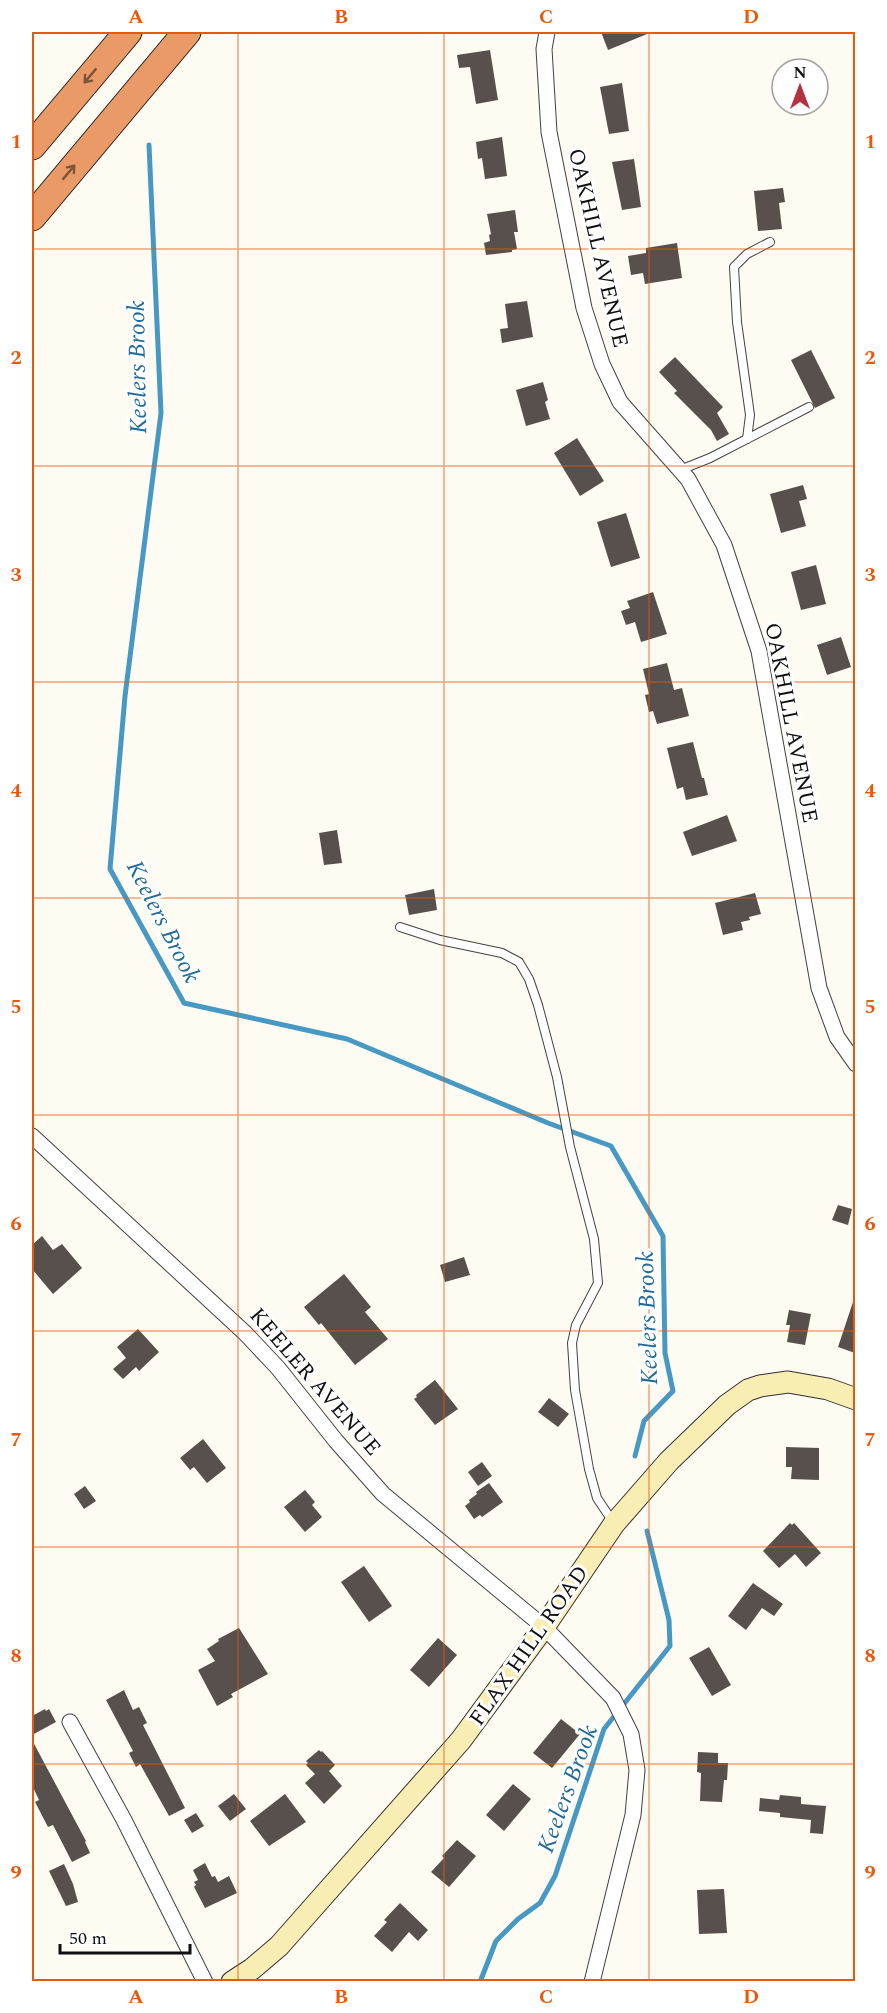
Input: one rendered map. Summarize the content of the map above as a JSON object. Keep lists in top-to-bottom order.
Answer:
{
  "streets": {
    "main road": ["FLAX HILL ROAD"],
    "street": ["OAKHILL AVENUE", "KEELER AVENUE"]
  },
  "crossings": [
    ["KEELER AVENUE", "FLAX HILL ROAD"]
  ],
  "water": ["Keelers Brook"],
  "scale_bar": "50 m",
  "north": "top",
  "grid": {
    "columns": [
      "A",
      "B",
      "C",
      "D"
    ],
    "rows": [
      "1",
      "2",
      "3",
      "4",
      "5",
      "6",
      "7",
      "8",
      "9"
    ]
  }
}
